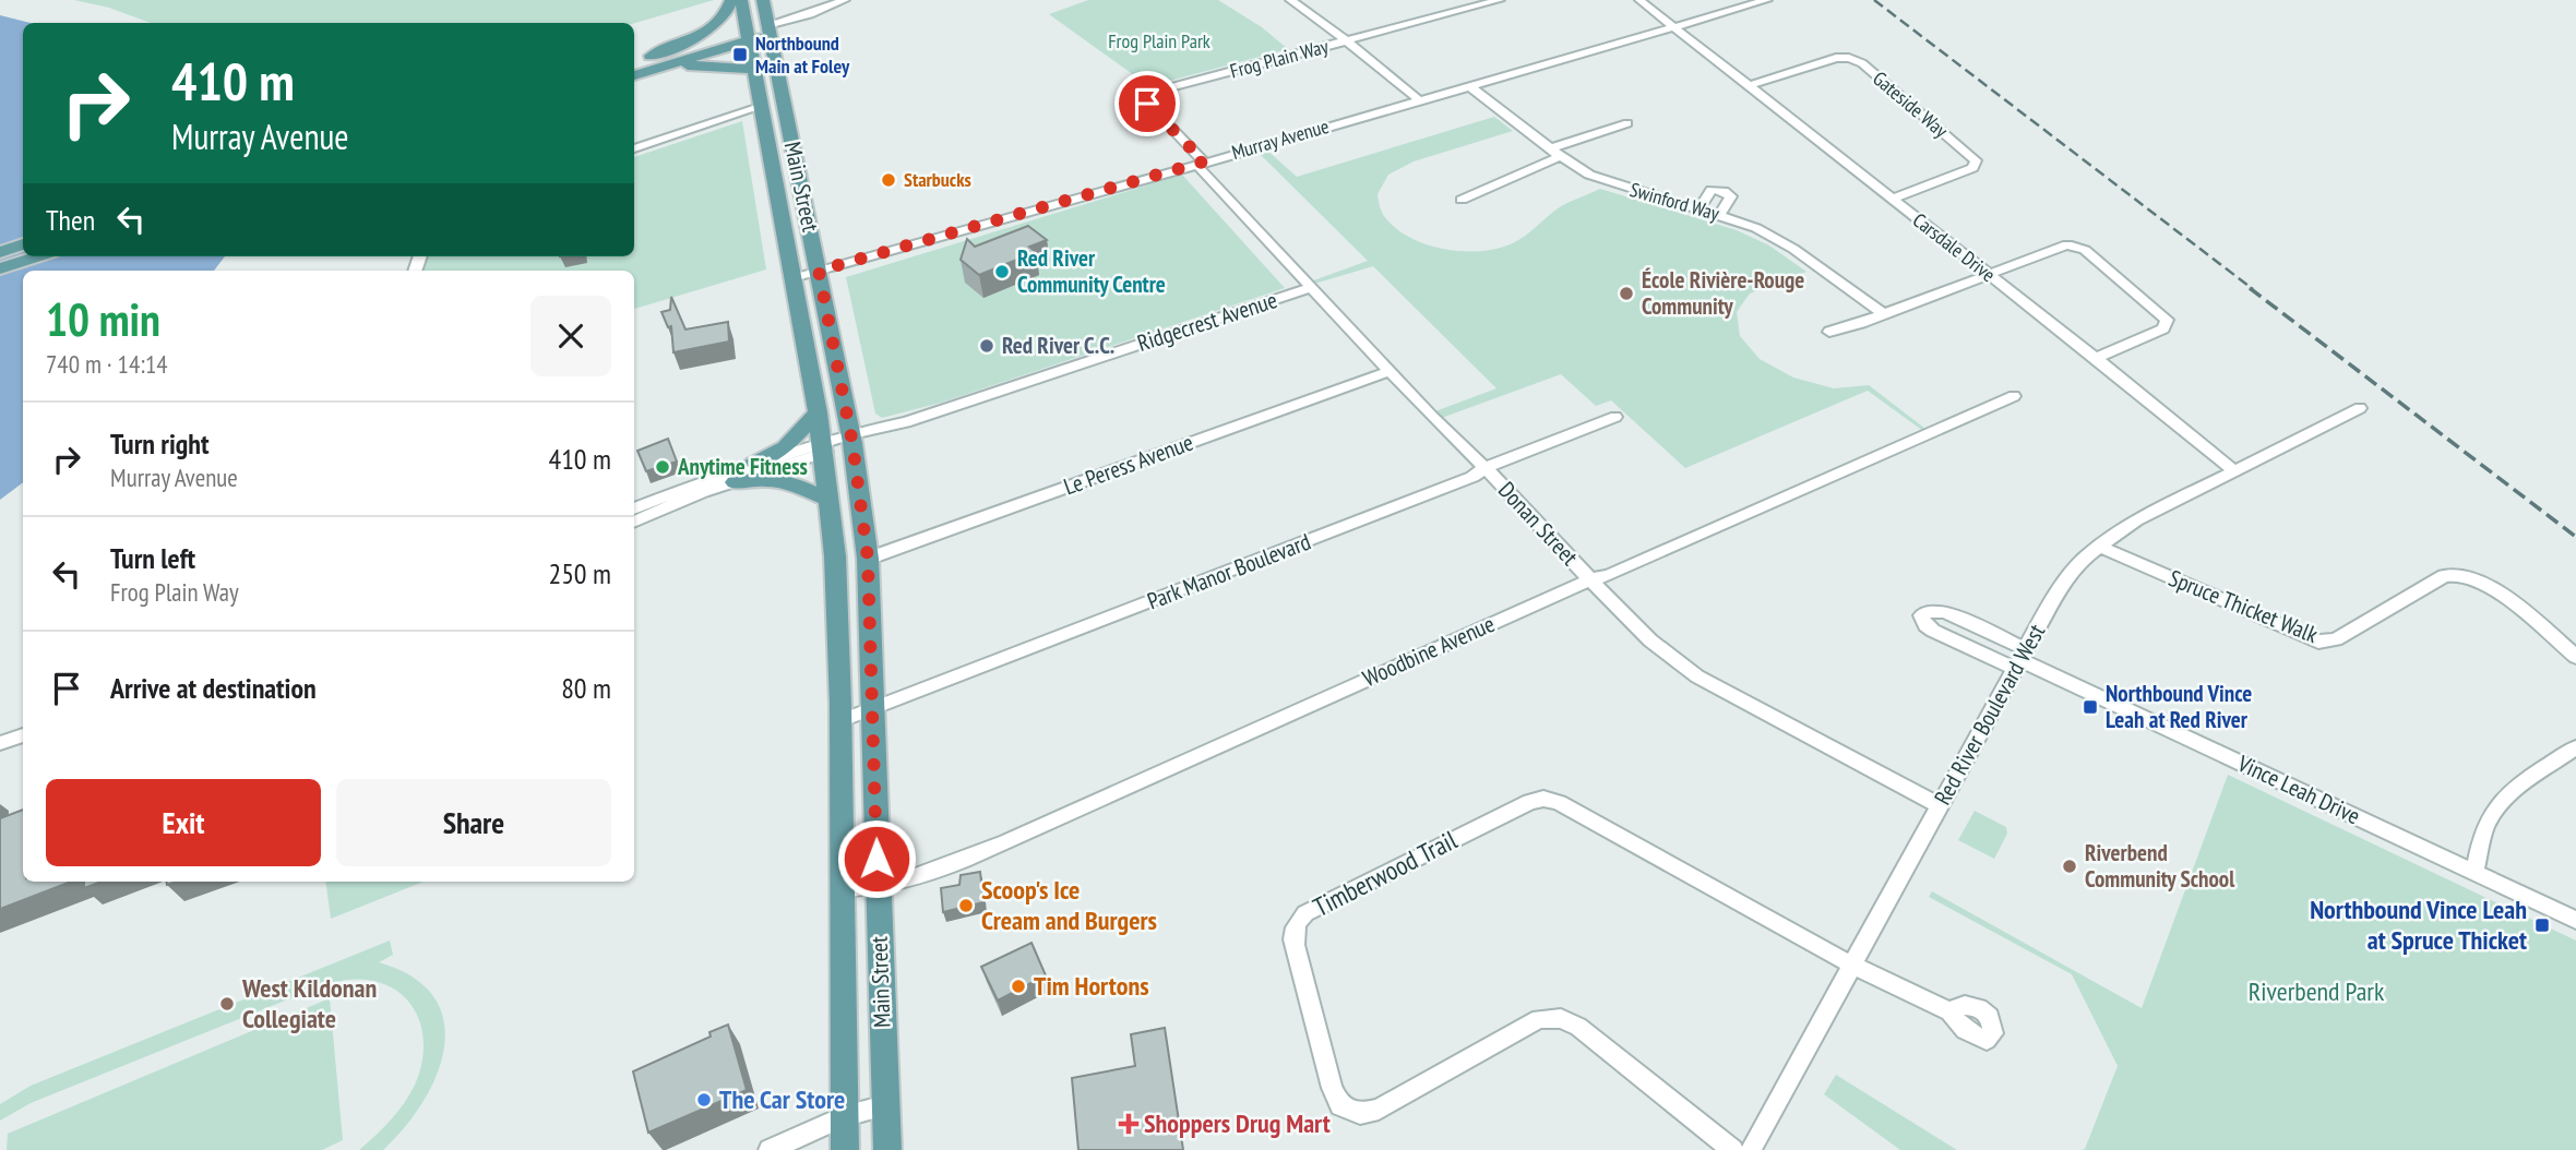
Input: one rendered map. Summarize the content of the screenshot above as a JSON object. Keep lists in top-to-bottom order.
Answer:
{
  "streets": {
    "main road": ["Main Street"],
    "street": [
      "Frog Plain Way",
      "Gateside Way",
      "Murray Avenue",
      "Swinford Way",
      "Carsdale Drive",
      "Ridgecrest Avenue",
      "Le Peress Avenue",
      "Donan Street",
      "Park Manor Boulevard",
      "Spruce Thicket Walk",
      "Woodbine Avenue",
      "Red River Boulevard West",
      "Vince Leah Drive",
      "Timberwood Trail"
    ]
  },
  "crossings": [
    ["Frog Plain Way", "Murray Avenue"],
    ["Frog Plain Way", "Donan Street"],
    ["Gateside Way", "Carsdale Drive"],
    ["Murray Avenue", "Main Street"],
    ["Murray Avenue", "Swinford Way"],
    ["Murray Avenue", "Carsdale Drive"],
    ["Murray Avenue", "Donan Street"],
    ["Main Street", "Ridgecrest Avenue"],
    ["Main Street", "Le Peress Avenue"],
    ["Main Street", "Park Manor Boulevard"],
    ["Main Street", "Woodbine Avenue"],
    ["Carsdale Drive", "Red River Boulevard West"],
    ["Ridgecrest Avenue", "Donan Street"],
    ["Le Peress Avenue", "Donan Street"],
    ["Donan Street", "Park Manor Boulevard"],
    ["Donan Street", "Woodbine Avenue"],
    ["Donan Street", "Red River Boulevard West"],
    ["Spruce Thicket Walk", "Red River Boulevard West"],
    ["Red River Boulevard West", "Vince Leah Drive"],
    ["Red River Boulevard West", "Timberwood Trail"]
  ],
  "parks": ["Frog Plain Park", "Riverbend Park"],
  "places": {
    "transit": ["Northbound Main at Foley", "Northbound Vince Leah at Red River", "Northbound Vince Leah at Spruce Thicket"],
    "other": [
      "Starbucks",
      "Red River Community Centre",
      "École Rivière-Rouge Community",
      "Red River C.C.",
      "Anytime Fitness",
      "Riverbend Community School",
      "Scoop's Ice Cream and Burgers",
      "Tim Hortons",
      "West Kildonan Collegiate",
      "The Car Store"
    ],
    "health": ["Shoppers Drug Mart"]
  },
  "page": {
    "turn": ["410 m", "Murray Avenue"],
    "then": "Then",
    "heading": ["10 min", "740 m · 14:14"],
    "list": [
      {
        "name": "Turn right",
        "note": "Murray Avenue",
        "value": "410 m"
      },
      {
        "name": "Turn left",
        "note": "Frog Plain Way",
        "value": "250 m"
      },
      {
        "name": "Arrive at destination",
        "value": "80 m"
      }
    ],
    "buttons": ["Exit", "Share"]
  }
}
